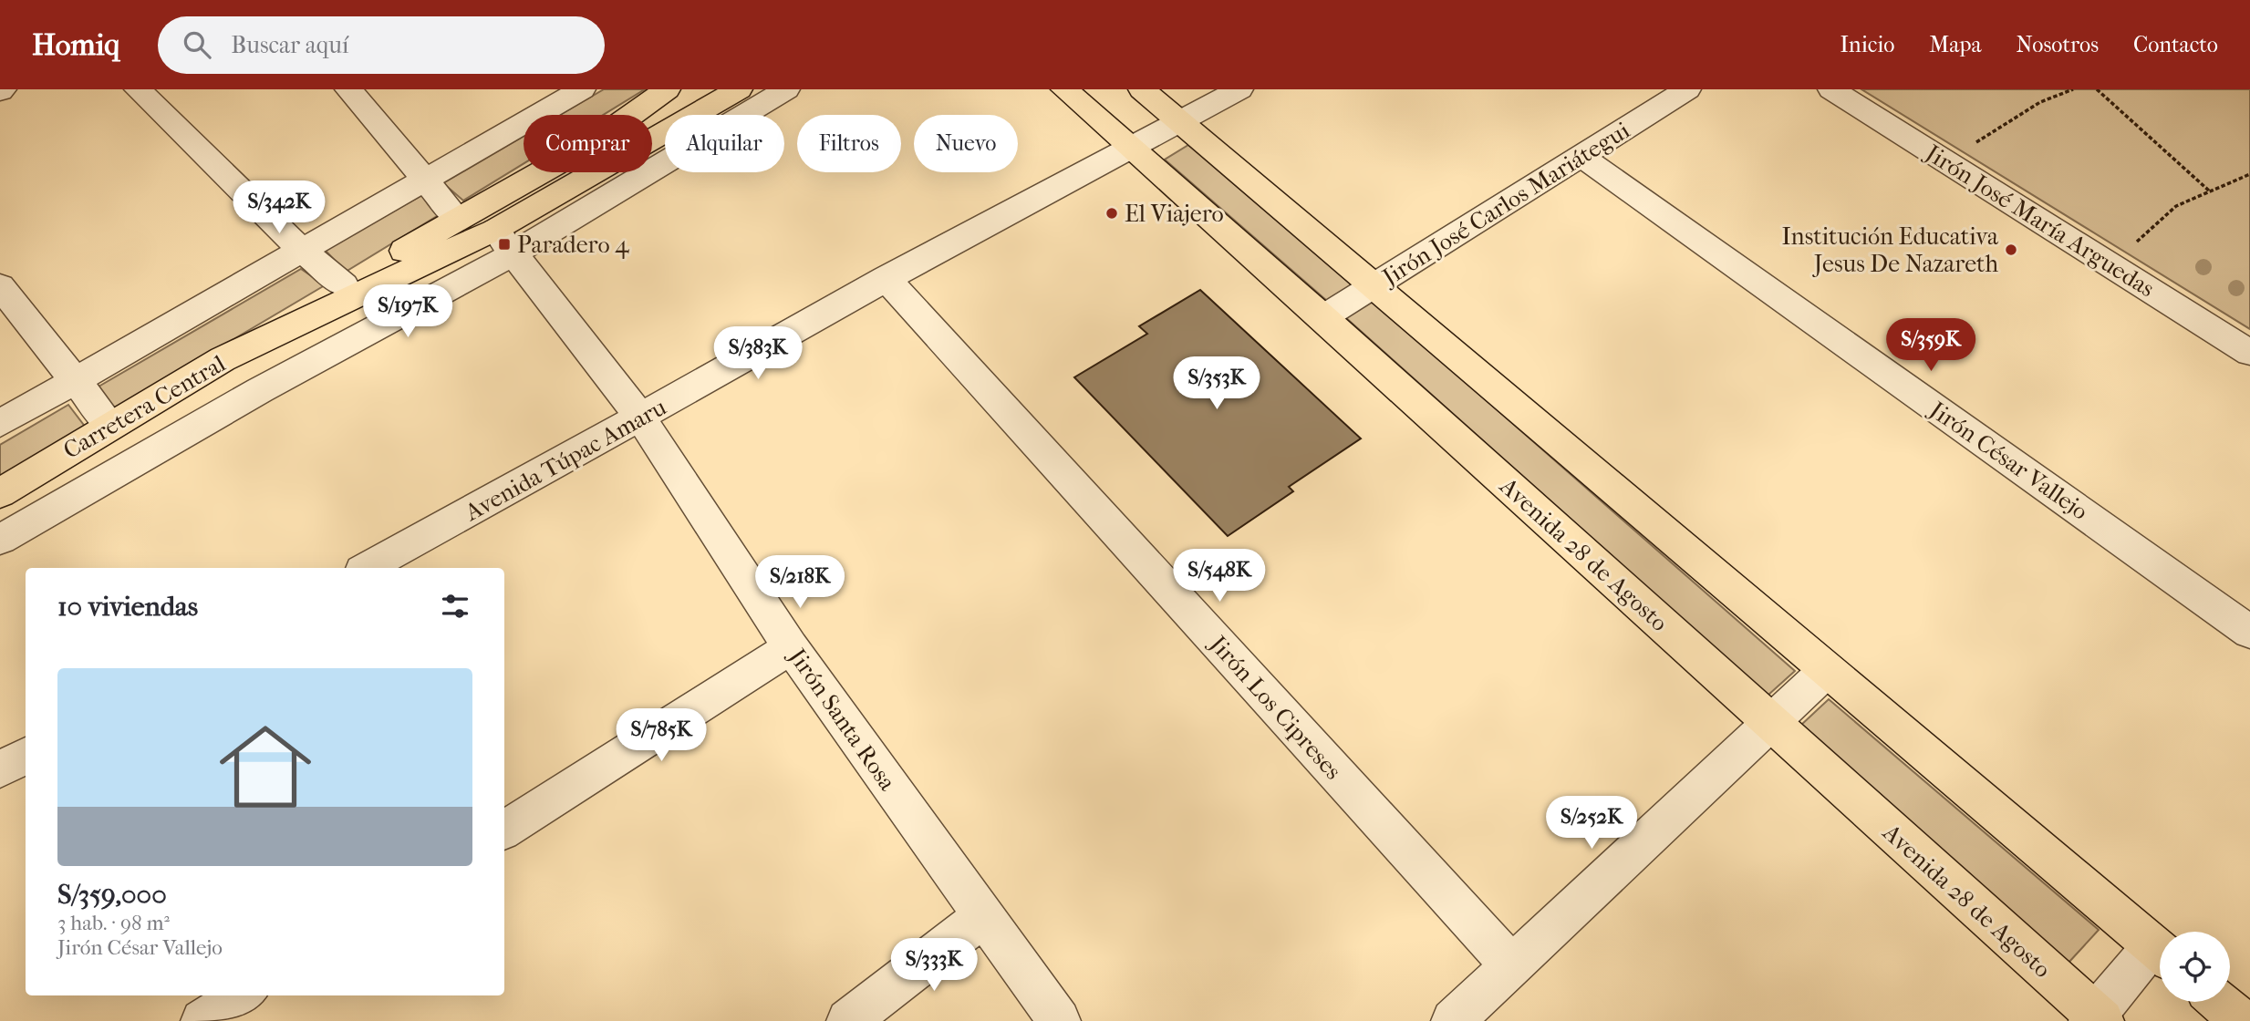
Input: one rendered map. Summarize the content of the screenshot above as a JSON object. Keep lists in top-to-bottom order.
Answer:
{
  "streets": {
    "main road": ["Carretera Central", "Avenida 28 de Agosto"],
    "street": [
      "Jirón José Carlos Mariátegui",
      "Jirón José María Arguedas",
      "Avenida Túpac Amaru",
      "Jirón César Vallejo",
      "Jirón Los Cipreses",
      "Jirón Santa Rosa"
    ]
  },
  "crossings": [
    ["Jirón José Carlos Mariátegui", "Jirón César Vallejo"],
    ["Jirón José Carlos Mariátegui", "Avenida 28 de Agosto"],
    ["Carretera Central", "Jirón Santa Rosa"],
    ["Avenida Túpac Amaru", "Avenida 28 de Agosto"],
    ["Avenida Túpac Amaru", "Jirón Los Cipreses"],
    ["Avenida Túpac Amaru", "Jirón Santa Rosa"]
  ],
  "places": {
    "other": ["El Viajero", "Institución Educativa Jesus De Nazareth"],
    "transit": ["Paradero 4"]
  },
  "page": {
    "header": "Homiq",
    "search": "Buscar aquí",
    "nav": [
      "Inicio",
      "Mapa",
      "Nosotros",
      "Contacto"
    ],
    "chip": [
      "Comprar",
      "Alquilar",
      "Filtros",
      "Nuevo"
    ],
    "price": [
      "S/342K",
      "S/197K",
      "S/359K",
      "S/383K",
      "S/353K",
      "S/548K",
      "S/218K",
      "S/785K",
      "S/252K",
      "S/333K"
    ],
    "heading": "10 viviendas",
    "list": [
      {
        "name": "S/359,000",
        "note": "3 hab. · 98 m² · Jirón César Vallejo"
      }
    ]
  }
}
